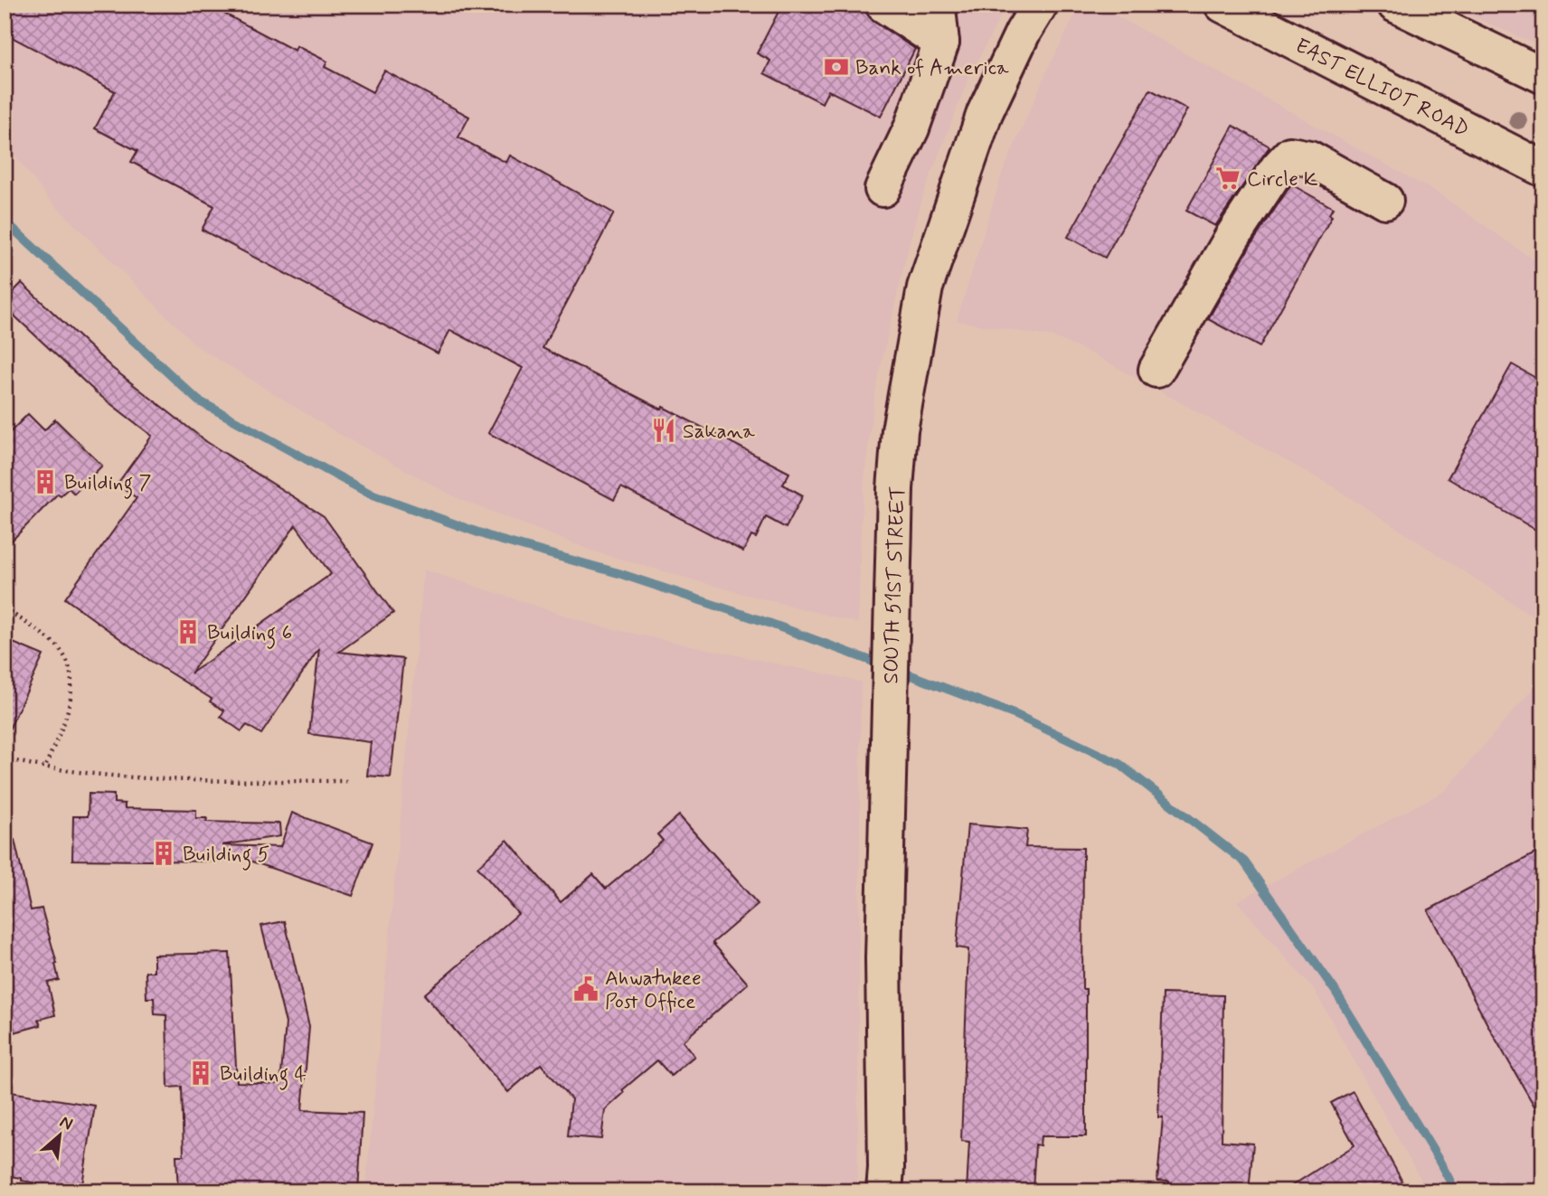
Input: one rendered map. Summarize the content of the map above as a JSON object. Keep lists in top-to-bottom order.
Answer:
{
  "streets": {
    "street": ["EAST ELLIOT ROAD", "SOUTH 51ST STREET"]
  },
  "places": {
    "bank": ["Bank of America"],
    "supermarket": ["Circle K"],
    "restaurant": ["Sakana"],
    "building": [
      "Building 7",
      "Building 6",
      "Building 5",
      "Building 4"
    ],
    "public building": ["Ahwatukee Post Office"]
  },
  "north": "top right"
}
